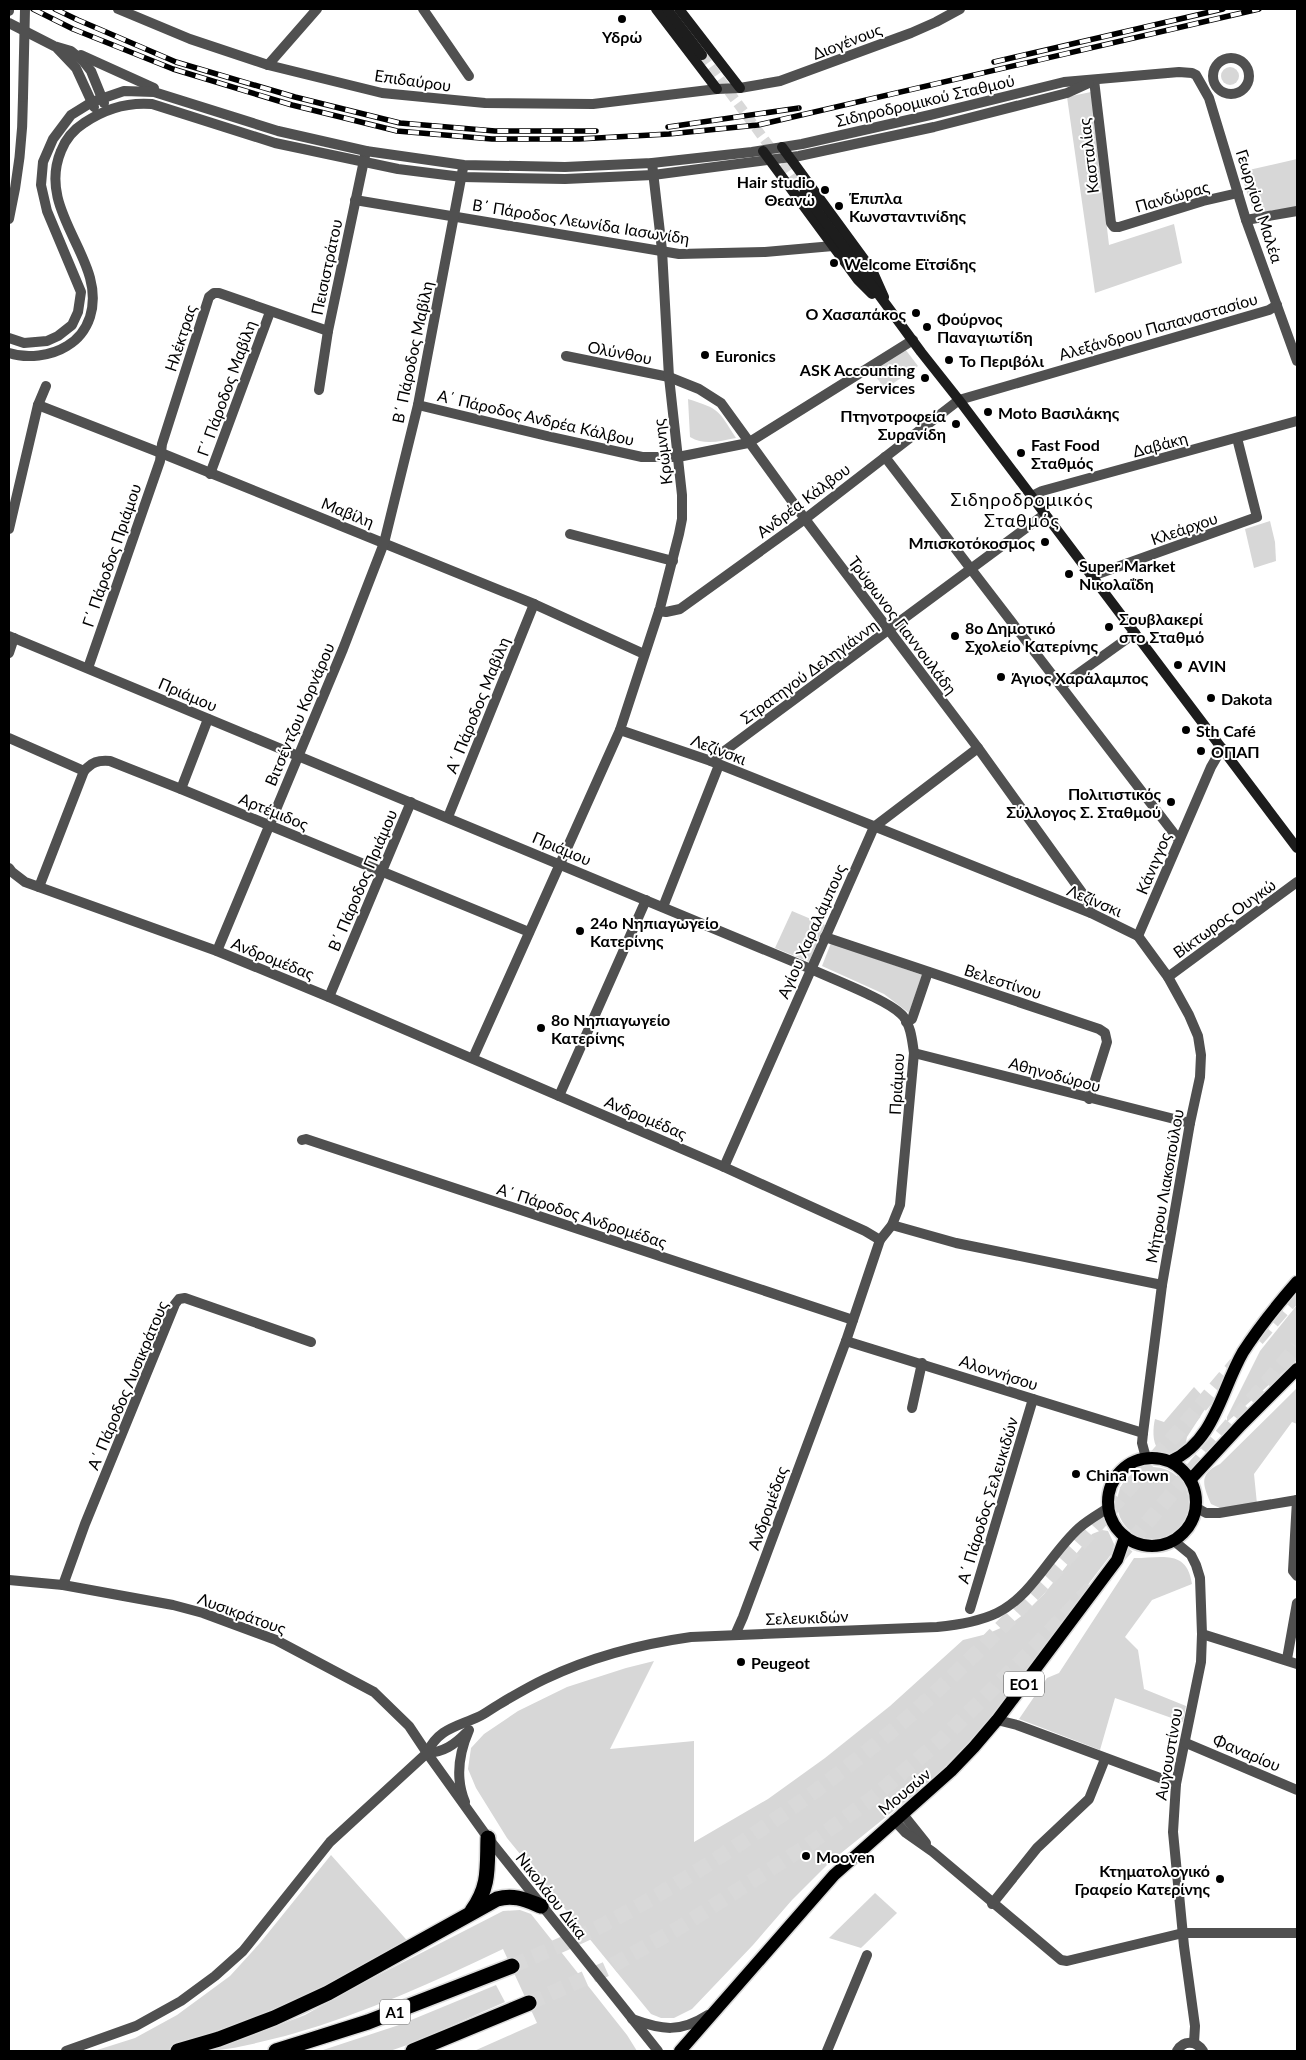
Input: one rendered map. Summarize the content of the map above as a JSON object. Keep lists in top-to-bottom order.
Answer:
{
  "streets": {
    "highway": ["Α1"],
    "main road": ["ΕΟ1", "Μουσών"],
    "street": [
      "Διογένους",
      "Επιδαύρου",
      "Σιδηροδρομικού Σταθμού",
      "Κασταλίας",
      "Πανδώρας",
      "Γεωργίου Μαλέα",
      "Β΄ Πάροδος Λεωνίδα Ιασωνίδη",
      "Πεισιστράτου",
      "Αλεξάνδρου Παπαναστασίου",
      "Ηλέκτρας",
      "Β΄ Πάροδος Μαβίλη",
      "Ολύνθου",
      "Γ΄ Πάροδος Μαβίλη",
      "Α΄ Πάροδος Ανδρέα Κάλβου",
      "Δαβάκη",
      "Κρώμνης",
      "Ανδρέα Κάλβου",
      "Μαβίλη",
      "Κλεάρχου",
      "Γ΄ Πάροδος Πριάμου",
      "Τρύφωνος Γιαννουλάδη",
      "Στρατηγού Δεληγιάννη",
      "Πριάμου",
      "Α΄ Πάροδος Μαβίλη",
      "Βιτσέντζου Κορνάρου",
      "Λεζίνσκι",
      "Αρτέμιδος",
      "Κάνιγγος",
      "Β΄ Πάροδος Πριάμου",
      "Βίκτωρος Ουγκώ",
      "Αγίου Χαραλάμπους",
      "Ανδρομέδας",
      "Βελεστίνου",
      "Αθηνοδώρου",
      "Μήτρου Λιακοπούλου",
      "Α΄ Πάροδος Ανδρομέδας",
      "Αλοννήσου",
      "Α΄ Πάροδος Λυσικράτους",
      "Α΄ Πάροδος Σελευκιδών",
      "Λυσικράτους",
      "Σελευκιδών",
      "Φαναρίου",
      "Αυγουστίνου",
      "Νικολάου Δίκα"
    ]
  },
  "crossings": [
    ["Διογένους", "Επιδαύρου"],
    ["Σιδηροδρομικού Σταθμού", "Κασταλίας"],
    ["Σιδηροδρομικού Σταθμού", "Γεωργίου Μαλέα"],
    ["Σιδηροδρομικού Σταθμού", "Πεισιστράτου"],
    ["Σιδηροδρομικού Σταθμού", "Β΄ Πάροδος Μαβίλη"],
    ["Σιδηροδρομικού Σταθμού", "Κρώμνης"],
    ["Κασταλίας", "Πανδώρας"],
    ["Πανδώρας", "Γεωργίου Μαλέα"],
    ["Γεωργίου Μαλέα", "Αλεξάνδρου Παπαναστασίου"],
    ["Β΄ Πάροδος Λεωνίδα Ιασωνίδη", "Πεισιστράτου"],
    ["Β΄ Πάροδος Λεωνίδα Ιασωνίδη", "Β΄ Πάροδος Μαβίλη"],
    ["Β΄ Πάροδος Λεωνίδα Ιασωνίδη", "Κρώμνης"],
    ["Πεισιστράτου", "Ηλέκτρας"],
    ["Αλεξάνδρου Παπαναστασίου", "Ανδρέα Κάλβου"],
    ["Ηλέκτρας", "Γ΄ Πάροδος Μαβίλη"],
    ["Ηλέκτρας", "Μαβίλη"],
    ["Ηλέκτρας", "Γ΄ Πάροδος Πριάμου"],
    ["Β΄ Πάροδος Μαβίλη", "Α΄ Πάροδος Ανδρέα Κάλβου"],
    ["Β΄ Πάροδος Μαβίλη", "Μαβίλη"],
    ["Β΄ Πάροδος Μαβίλη", "Βιτσέντζου Κορνάρου"],
    ["Ολύνθου", "Κρώμνης"],
    ["Ολύνθου", "Τρύφωνος Γιαννουλάδη"],
    ["Γ΄ Πάροδος Μαβίλη", "Μαβίλη"],
    ["Α΄ Πάροδος Ανδρέα Κάλβου", "Κρώμνης"],
    ["Α΄ Πάροδος Ανδρέα Κάλβου", "Τρύφωνος Γιαννουλάδη"],
    ["Δαβάκη", "Κλεάρχου"],
    ["Κρώμνης", "Ανδρέα Κάλβου"],
    ["Κρώμνης", "Μαβίλη"],
    ["Κρώμνης", "Τρύφωνος Γιαννουλάδη"],
    ["Κρώμνης", "Λεζίνσκι"],
    ["Ανδρέα Κάλβου", "Τρύφωνος Γιαννουλάδη"],
    ["Μαβίλη", "Γ΄ Πάροδος Πριάμου"],
    ["Μαβίλη", "Α΄ Πάροδος Μαβίλη"],
    ["Μαβίλη", "Βιτσέντζου Κορνάρου"],
    ["Γ΄ Πάροδος Πριάμου", "Πριάμου"],
    ["Τρύφωνος Γιαννουλάδη", "Στρατηγού Δεληγιάννη"],
    ["Τρύφωνος Γιαννουλάδη", "Λεζίνσκι"],
    ["Τρύφωνος Γιαννουλάδη", "Αγίου Χαραλάμπους"],
    ["Στρατηγού Δεληγιάννη", "Λεζίνσκι"],
    ["Πριάμου", "Α΄ Πάροδος Μαβίλη"],
    ["Πριάμου", "Βιτσέντζου Κορνάρου"],
    ["Πριάμου", "Β΄ Πάροδος Πριάμου"],
    ["Πριάμου", "Αγίου Χαραλάμπους"],
    ["Πριάμου", "Ανδρομέδας"],
    ["Πριάμου", "Αθηνοδώρου"],
    ["Βιτσέντζου Κορνάρου", "Αρτέμιδος"],
    ["Βιτσέντζου Κορνάρου", "Ανδρομέδας"],
    ["Λεζίνσκι", "Κάνιγγος"],
    ["Λεζίνσκι", "Αγίου Χαραλάμπους"],
    ["Λεζίνσκι", "Μήτρου Λιακοπούλου"],
    ["Αρτέμιδος", "Β΄ Πάροδος Πριάμου"],
    ["Κάνιγγος", "Μήτρου Λιακοπούλου"],
    ["Β΄ Πάροδος Πριάμου", "Ανδρομέδας"],
    ["Βίκτωρος Ουγκώ", "Μήτρου Λιακοπούλου"],
    ["Αγίου Χαραλάμπους", "Ανδρομέδας"],
    ["Αγίου Χαραλάμπους", "Βελεστίνου"],
    ["Ανδρομέδας", "Α΄ Πάροδος Ανδρομέδας"],
    ["Ανδρομέδας", "Αλοννήσου"],
    ["Ανδρομέδας", "Σελευκιδών"],
    ["Βελεστίνου", "Αθηνοδώρου"],
    ["Αθηνοδώρου", "Μήτρου Λιακοπούλου"],
    ["Μήτρου Λιακοπούλου", "Αλοννήσου"],
    ["Μήτρου Λιακοπούλου", "Σελευκιδών"],
    ["Μήτρου Λιακοπούλου", "Αυγουστίνου"],
    ["Μήτρου Λιακοπούλου", "Μουσών"],
    ["Αλοννήσου", "Α΄ Πάροδος Σελευκιδών"],
    ["Α΄ Πάροδος Λυσικράτους", "Λυσικράτους"],
    ["Λυσικράτους", "Σελευκιδών"],
    ["Λυσικράτους", "Νικολάου Δίκα"],
    ["Σελευκιδών", "Αυγουστίνου"],
    ["Σελευκιδών", "Μουσών"],
    ["Σελευκιδών", "Νικολάου Δίκα"],
    ["Φαναρίου", "Αυγουστίνου"],
    ["Αυγουστίνου", "Μουσών"]
  ],
  "districts": ["Σιδηροδρομικός Σταθμός"],
  "places": [
    "Υδρώ",
    "Hair studio Θεανώ",
    "Έπιπλα Κωνσταντινίδης",
    "Welcome Eϊτσίδης",
    "Ο Χασαπάκος",
    "Φούρνος Παναγιωτίδη",
    "Euronics",
    "Το Περιβόλι",
    "ASK Accounting Services",
    "Moto Bασιλάκης",
    "Πτηνοτροφεία Συρανίδη",
    "Fast Food Σταθμός",
    "Μπισκοτόκοσμος",
    "Super Market Νικολαΐδη",
    "Σουβλακερί στο Σταθμό",
    "8ο Δημοτικό Σχολείο Κατερίνης",
    "AVIN",
    "Άγιος Χαράλαμπος",
    "Dakota",
    "Sth Café",
    "ΟΠΑΠ",
    "Πολιτιστικός Σύλλογος Σ. Σταθμού",
    "24ο Νηπιαγωγείο Κατερίνης",
    "8ο Νηπιαγωγείο Κατερίνης",
    "China Town",
    "Peugeot",
    "Mooven",
    "Κτηματολογικό Γραφείο Κατερίνης"
  ]
}
